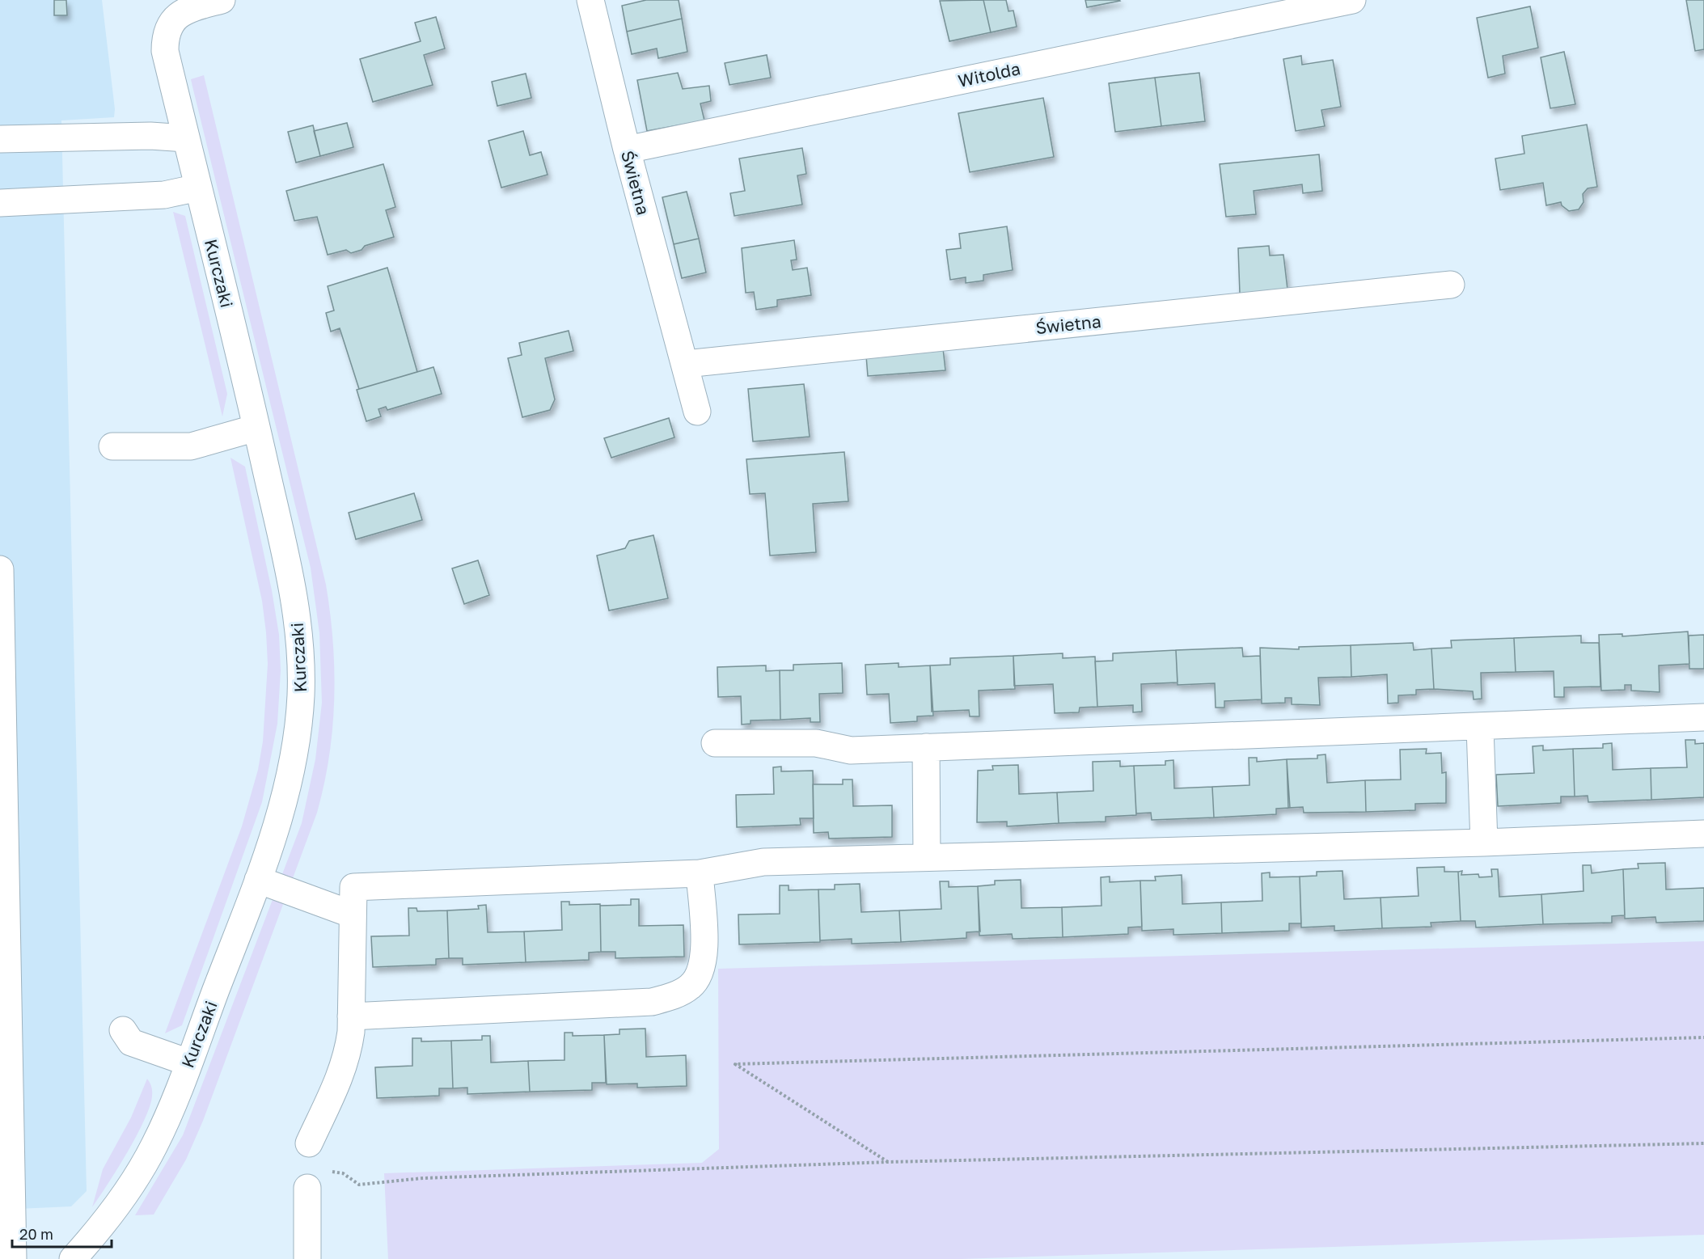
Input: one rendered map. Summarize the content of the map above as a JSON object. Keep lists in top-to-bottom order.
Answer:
{
  "streets": {
    "street": ["Witolda", "Świetna", "Kurczaki"]
  },
  "crossings": [
    ["Witolda", "Świetna"]
  ],
  "scale_bar": "20 m"
}
